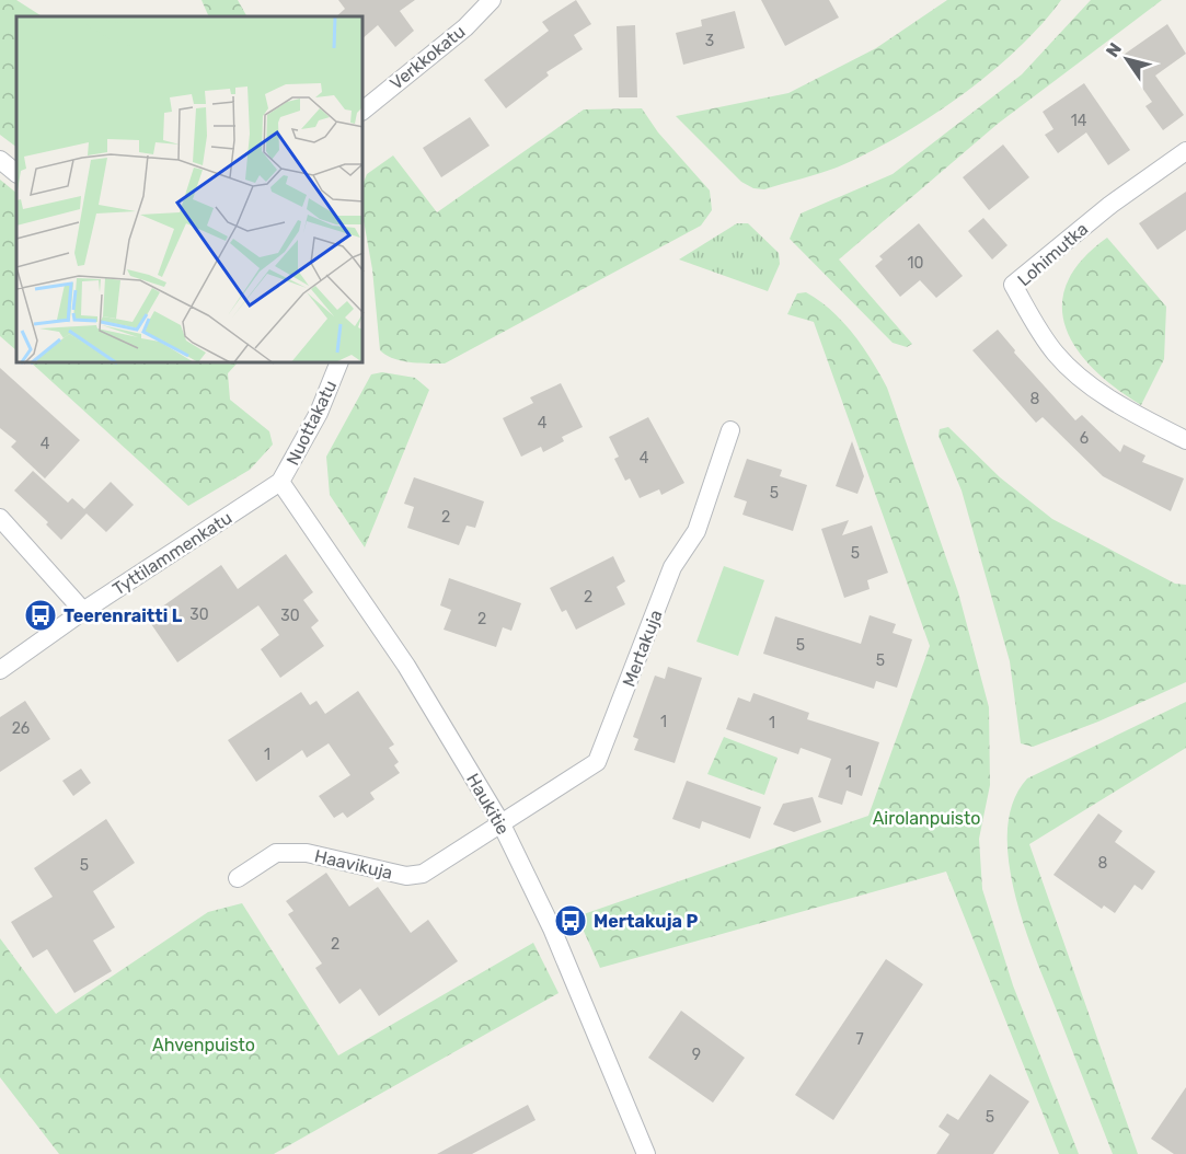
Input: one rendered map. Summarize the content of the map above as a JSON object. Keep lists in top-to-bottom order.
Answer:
{
  "streets": {
    "street": [
      "Verkkokatu",
      "Lohimutka",
      "Nuottakatu",
      "Tyttilammenkatu",
      "Mertakuja",
      "Haukitie",
      "Haavikuja"
    ]
  },
  "crossings": [
    ["Nuottakatu", "Tyttilammenkatu"],
    ["Nuottakatu", "Haukitie"],
    ["Tyttilammenkatu", "Haukitie"],
    ["Mertakuja", "Haukitie"],
    ["Mertakuja", "Haavikuja"],
    ["Haukitie", "Haavikuja"]
  ],
  "parks": ["Airolanpuisto", "Ahvenpuisto"],
  "places": {
    "bus stop": ["Teerenraitti L", "Mertakuja P"]
  },
  "house_numbers": [
    "3",
    "14",
    "10",
    "8",
    "4",
    "6",
    "4",
    "4",
    "5",
    "2",
    "5",
    "2",
    "30",
    "30",
    "2",
    "5",
    "5",
    "1",
    "1",
    "26",
    "1",
    "1",
    "8",
    "5",
    "2",
    "7",
    "9",
    "5"
  ],
  "north": "top left"
}
